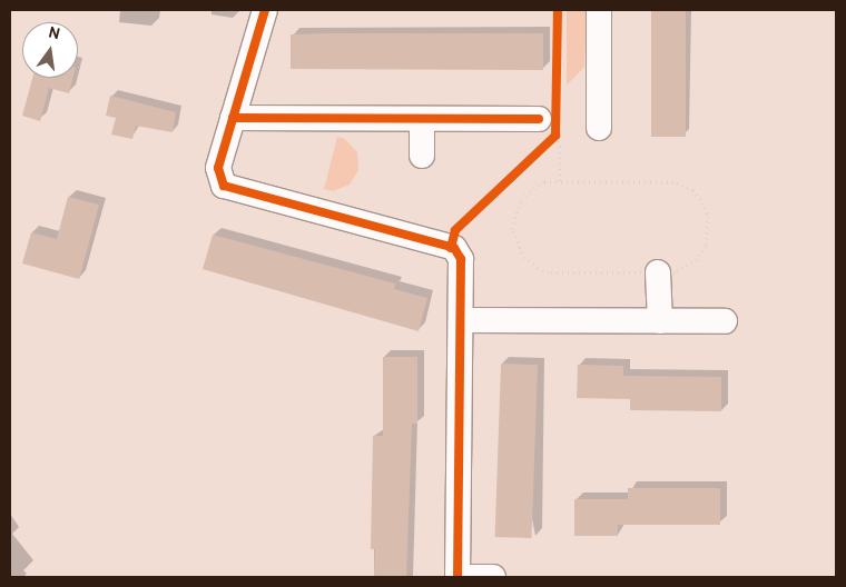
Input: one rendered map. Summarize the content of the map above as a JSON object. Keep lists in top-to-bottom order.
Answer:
{
  "north": "top"
}
